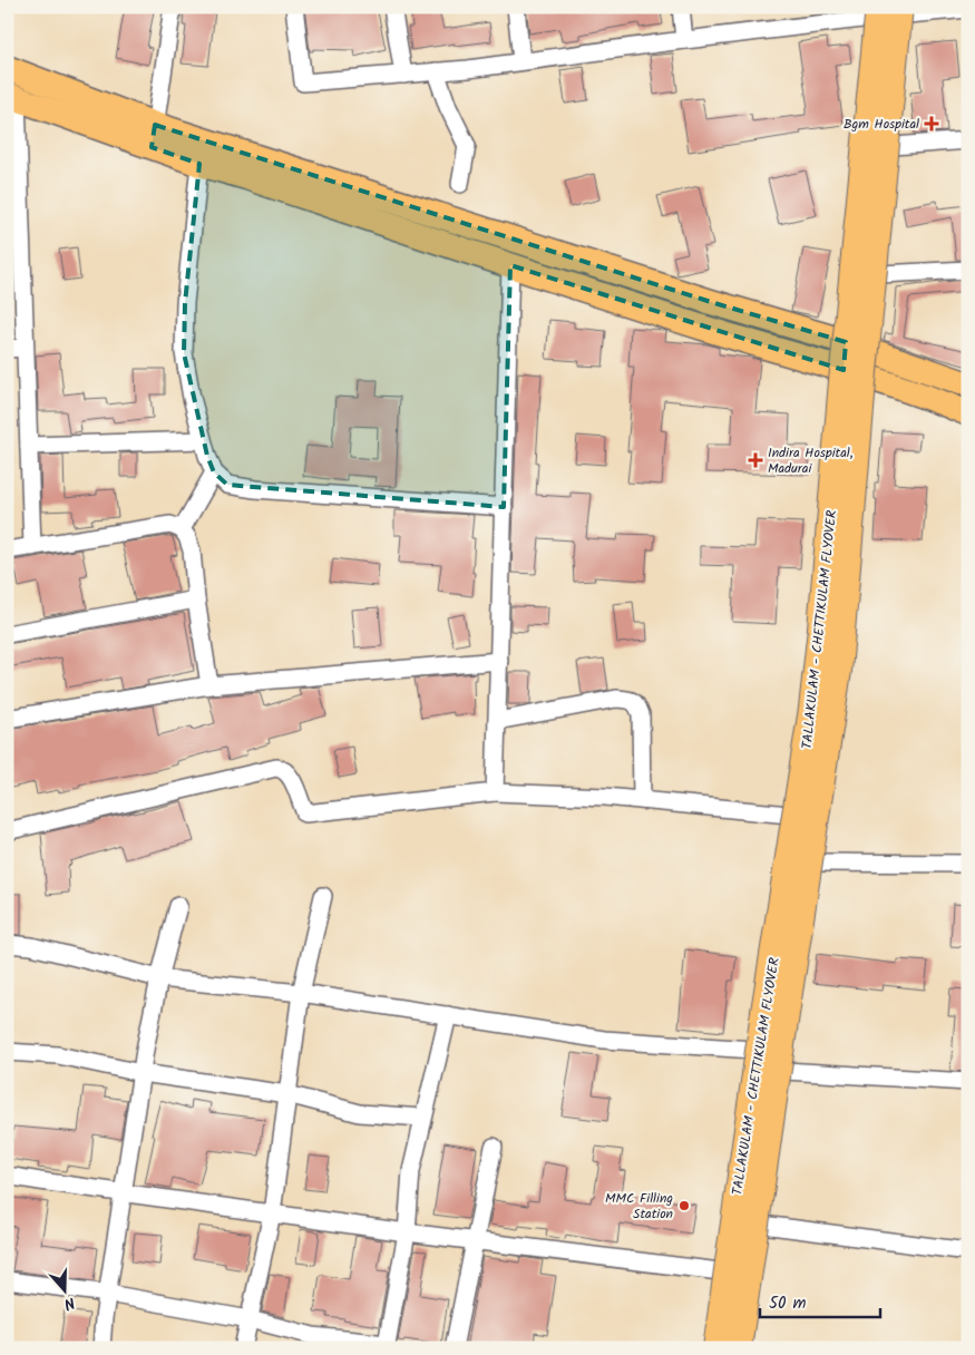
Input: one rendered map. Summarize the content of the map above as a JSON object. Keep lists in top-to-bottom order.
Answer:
{
  "streets": {
    "highway": ["TALLAKULAM - CHETTIKULAM FLYOVER"]
  },
  "places": {
    "health": ["Bgm Hospital", "Indira Hospital, Madurai"],
    "other": ["MMC Filling Station"]
  },
  "scale_bar": "50 m",
  "north": "bottom"
}
